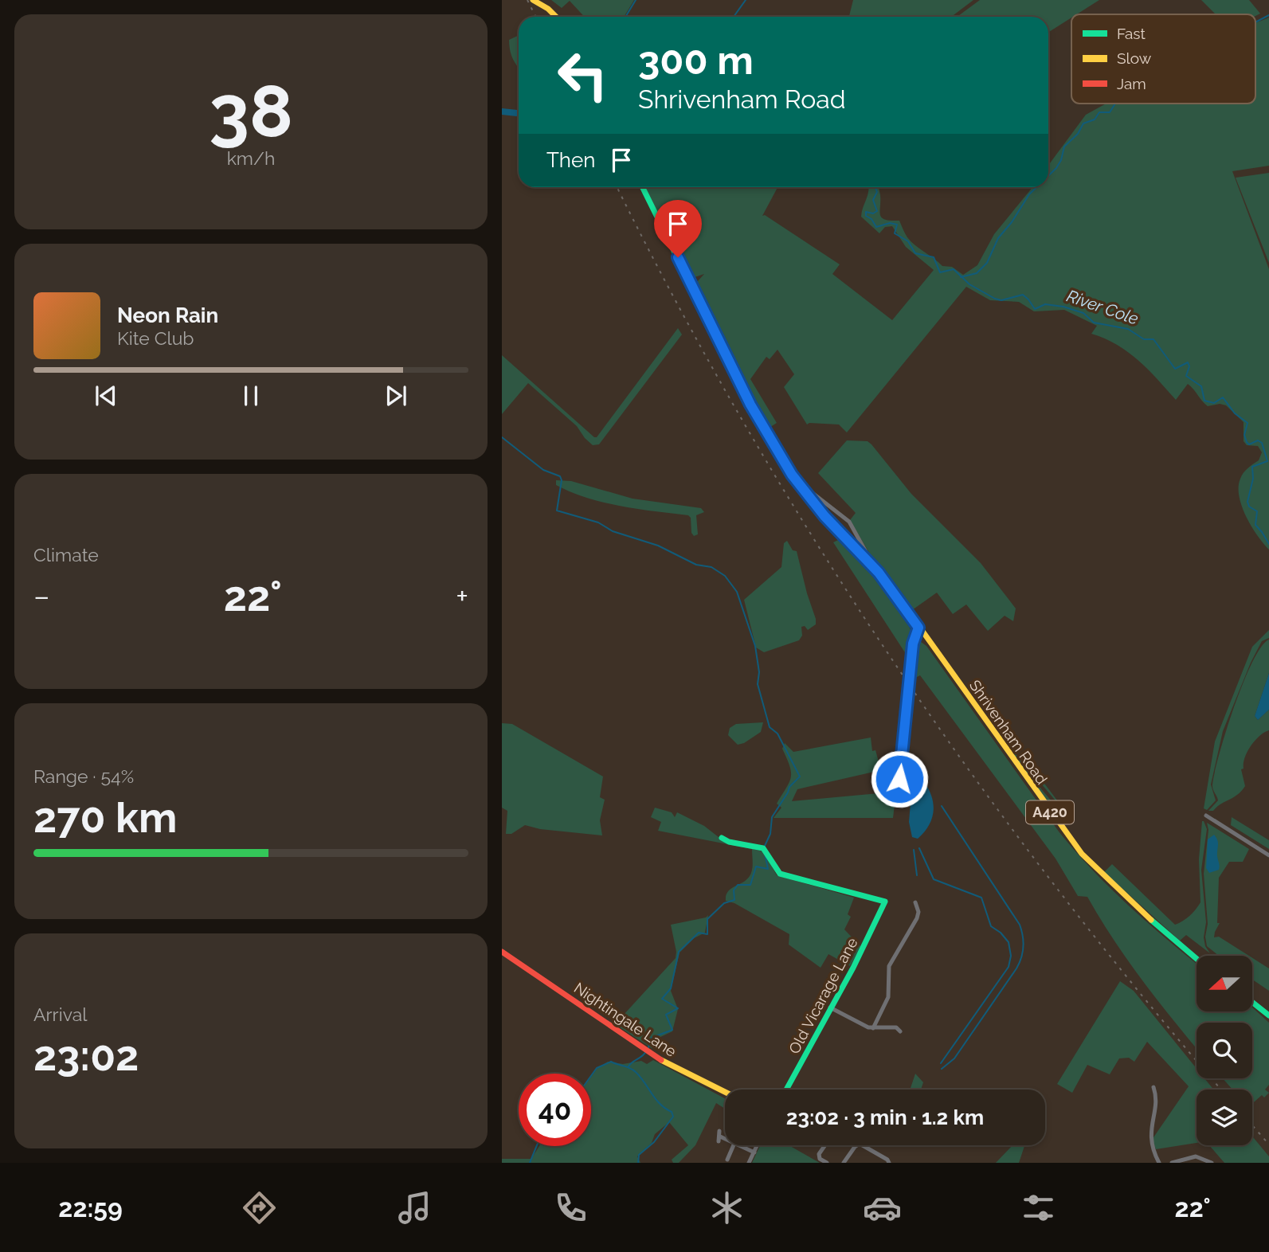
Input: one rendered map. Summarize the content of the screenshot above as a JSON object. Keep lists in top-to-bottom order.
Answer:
{
  "streets": {
    "main road": [
      "Shrivenham Road",
      "A420",
      "Old Vicarage Lane",
      "Nightingale Lane"
    ]
  },
  "water": ["River Cole"],
  "legend": ["Fast", "Slow", "Jam"],
  "north": "left",
  "page": {
    "tile": [
      ["38", "km/h"],
      "Climate",
      ["Range · 54%", "270 km"],
      ["Arrival", "23:02"]
    ],
    "turn": ["300 m", "Shrivenham Road"],
    "then": "Then",
    "song": ["Neon Rain", "Kite Club"],
    "heat": ["−", "22°", "+"],
    "limit": "40",
    "trip": "23:02 · 3 min · 1.2 km",
    "tabs": ["22:59", "22°"]
  }
}
